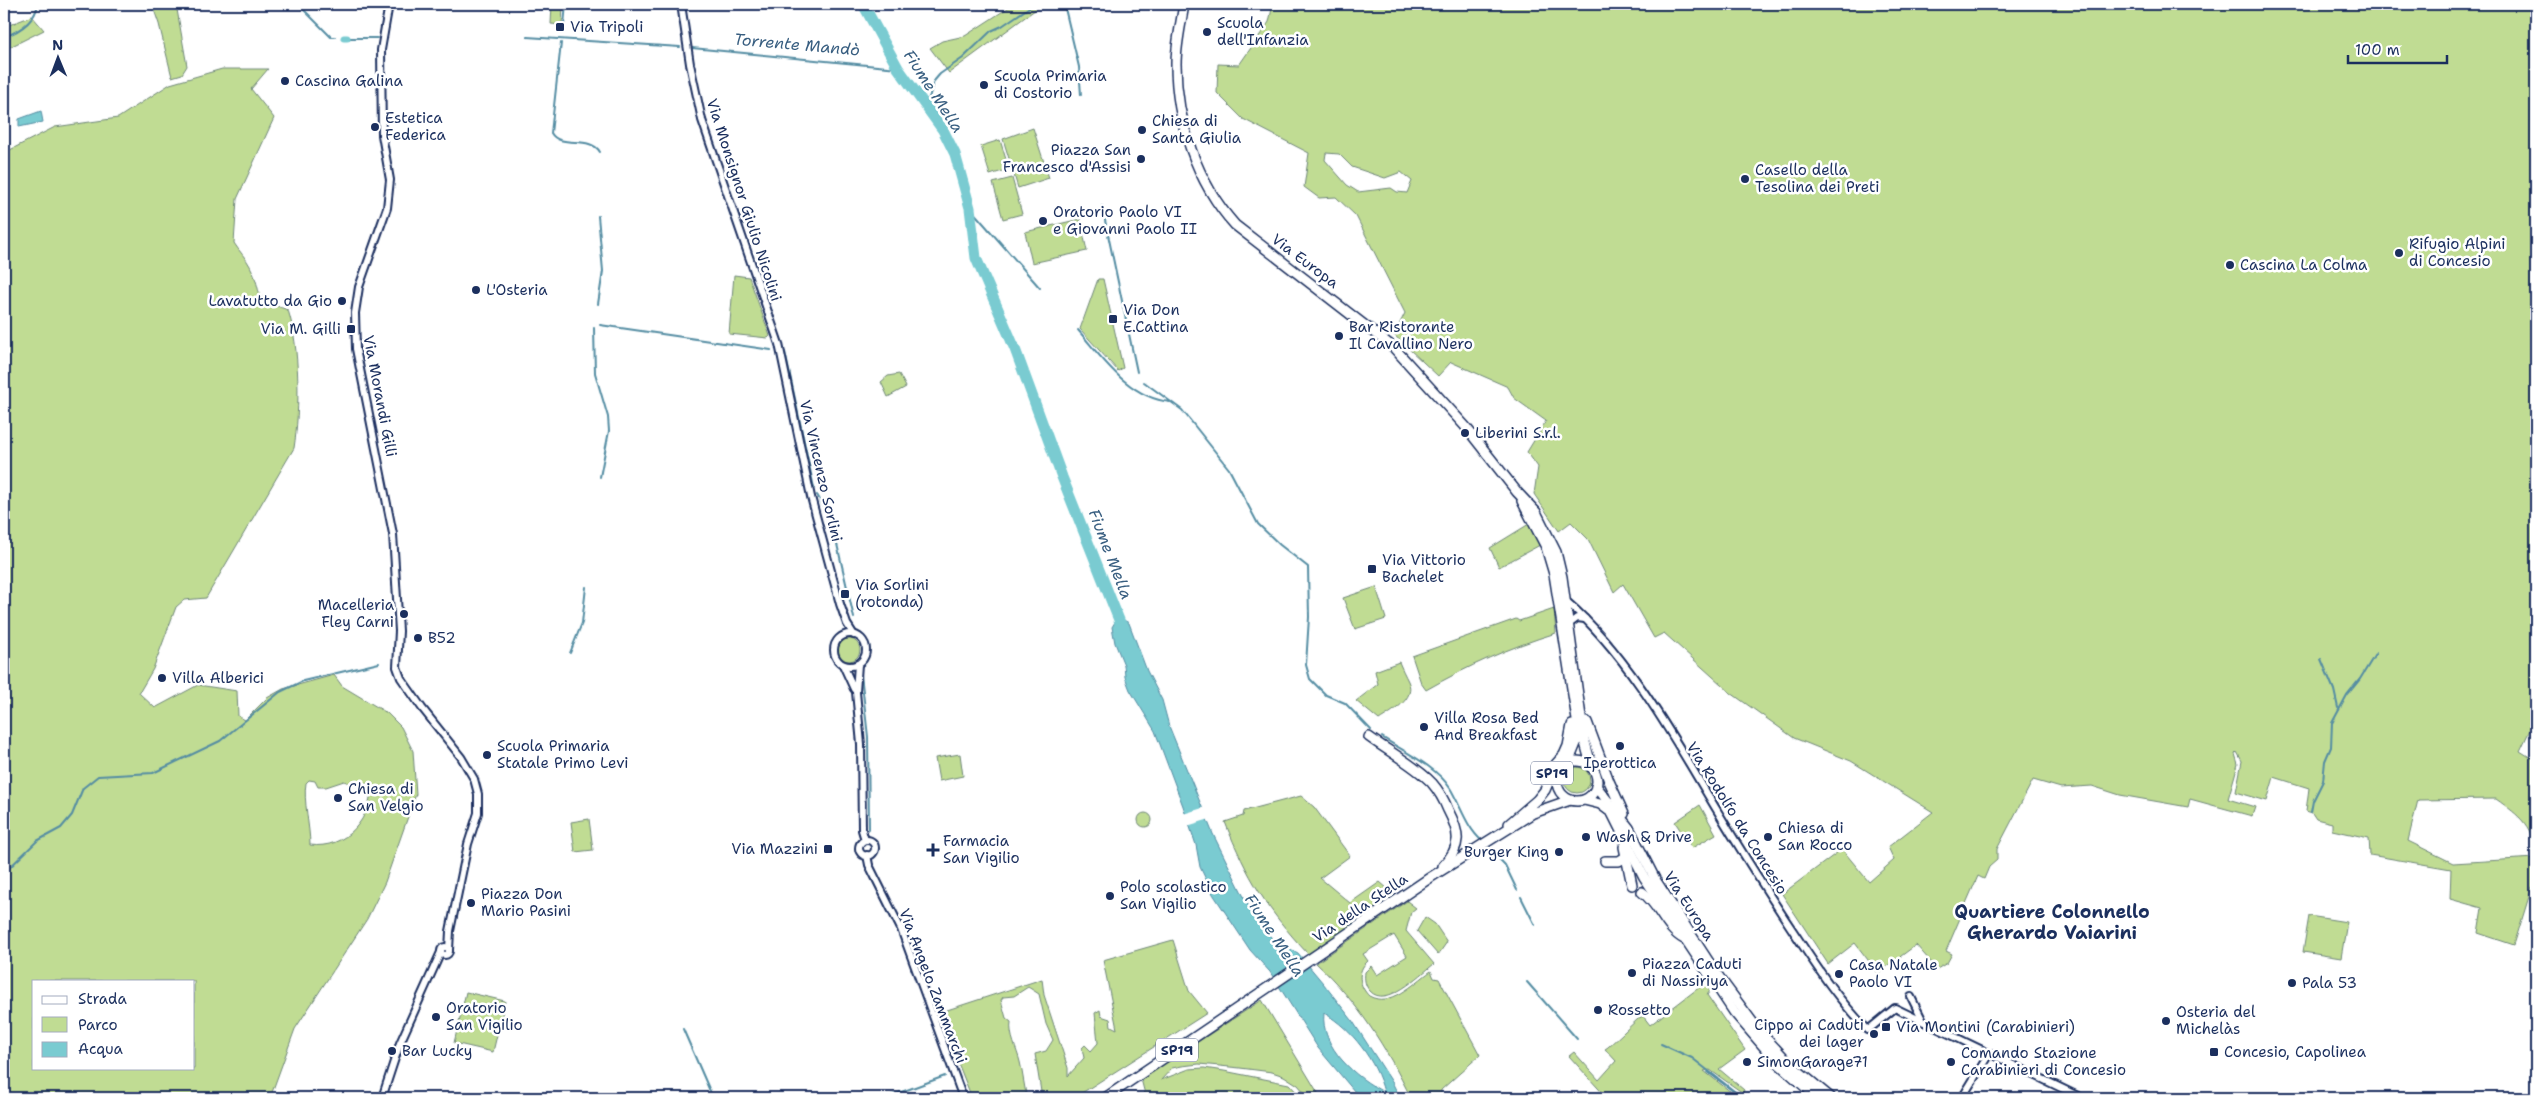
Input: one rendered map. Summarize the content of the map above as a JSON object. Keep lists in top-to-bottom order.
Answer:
{
  "streets": {
    "main road": ["Via Europa", "SP19", "Via della Stella"],
    "street": [
      "Via Monsignor Giulio Nicolini",
      "Via Morandi Gilli",
      "Via Vincenzo Sorlini",
      "Via Rodolfo da Concesio",
      "Via Angelo Zammarchi"
    ]
  },
  "crossings": [
    ["Via Monsignor Giulio Nicolini", "Via Vincenzo Sorlini"],
    ["Via Europa", "SP19"],
    ["Via Europa", "Via Rodolfo da Concesio"],
    ["Via Europa", "Via della Stella"],
    ["SP19", "Via della Stella"]
  ],
  "districts": ["Quartiere Colonnello Gherardo Vaiarini"],
  "water": ["Torrente Mandò", "Fiume Mella"],
  "places": {
    "transit": [
      "Via Tripoli",
      "Via Don E.Cattina",
      "Via M. Gilli",
      "Via Vittorio Bachelet",
      "Via Sorlini (rotonda)",
      "Via Mazzini",
      "Via Montini (Carabinieri)",
      "Concesio, Capolinea"
    ],
    "other": [
      "Scuola dell'Infanzia",
      "Cascina Galina",
      "Scuola Primaria di Costorio",
      "Estetica Federica",
      "Chiesa di Santa Giulia",
      "Piazza San Francesco d'Assisi",
      "Casello della Tesolina dei Preti",
      "Oratorio Paolo VI e Giovanni Paolo II",
      "Rifugio Alpini di Concesio",
      "Cascina La Colma",
      "L'Osteria",
      "Lavatutto da Gio",
      "Bar Ristorante Il Cavallino Nero",
      "Liberini S.r.l.",
      "Macelleria Fley Carni",
      "B52",
      "Villa Alberici",
      "Villa Rosa Bed And Breakfast",
      "Iperottica",
      "Scuola Primaria Statale Primo Levi",
      "Chiesa di San Velgio",
      "Wash & Drive",
      "Chiesa di San Rocco",
      "Burger King",
      "Polo scolastico San Vigilio",
      "Piazza Don Mario Pasini",
      "Piazza Caduti di Nassiriya",
      "Casa Natale Paolo VI",
      "Pala 53",
      "Rossetto",
      "Oratorio San Vigilio",
      "Osteria del Michelàs",
      "Cippo ai Caduti dei lager",
      "Bar Lucky",
      "SimonGarage71",
      "Comando Stazione Carabinieri di Concesio"
    ],
    "health": ["Farmacia San Vigilio"]
  },
  "legend": ["Strada", "Parco", "Acqua"],
  "scale_bar": "100 m",
  "north": "top"
}
